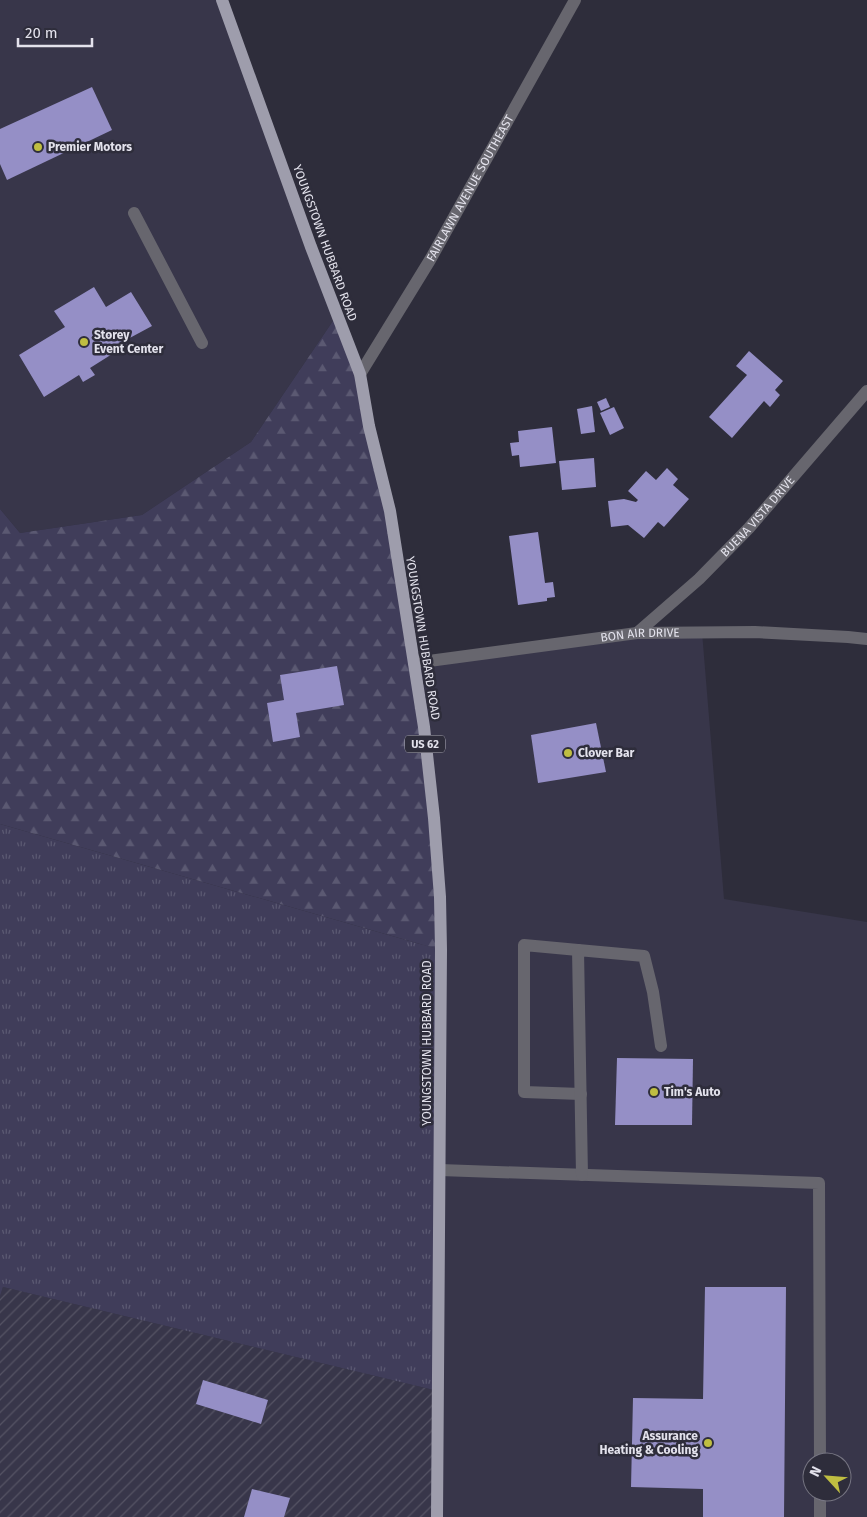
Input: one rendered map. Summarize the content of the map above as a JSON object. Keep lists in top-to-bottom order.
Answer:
{
  "streets": {
    "main road": ["YOUNGSTOWN HUBBARD ROAD", "US 62"],
    "street": ["FAIRLAWN AVENUE SOUTHEAST", "BUENA VISTA DRIVE", "BON AIR DRIVE"]
  },
  "crossings": [
    ["FAIRLAWN AVENUE SOUTHEAST", "YOUNGSTOWN HUBBARD ROAD"],
    ["YOUNGSTOWN HUBBARD ROAD", "BON AIR DRIVE"],
    ["BUENA VISTA DRIVE", "BON AIR DRIVE"]
  ],
  "places": [
    "Premier Motors",
    "Storey Event Center",
    "Clover Bar",
    "Tim's Auto",
    "Assurance Heating & Cooling"
  ],
  "scale_bar": "20 m",
  "north": "top left"
}
